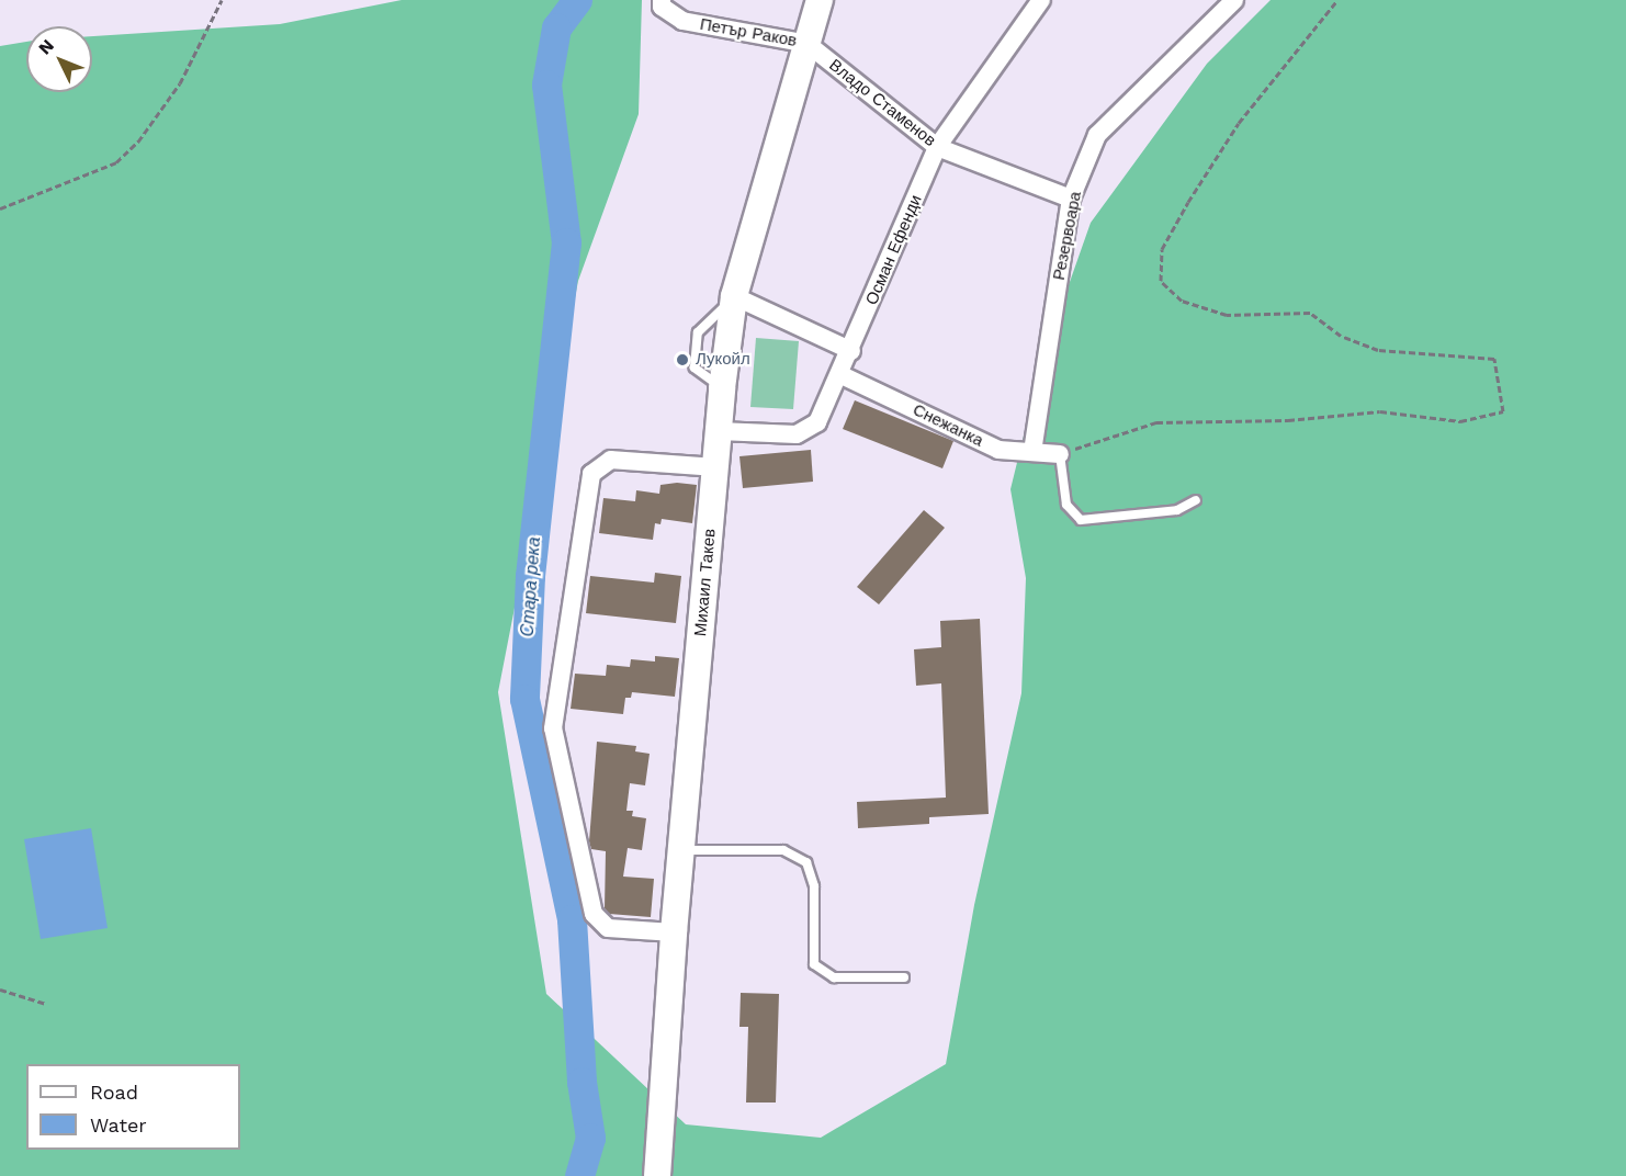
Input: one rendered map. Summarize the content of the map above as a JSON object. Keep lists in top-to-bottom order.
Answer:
{
  "streets": {
    "main road": ["Михаил Такев"],
    "street": [
      "Петър Раков",
      "Владо Стаменов",
      "Резервоара",
      "Осман Ефенди",
      "Снежанка"
    ]
  },
  "crossings": [
    ["Петър Раков", "Владо Стаменов"],
    ["Петър Раков", "Михаил Такев"],
    ["Владо Стаменов", "Резервоара"],
    ["Владо Стаменов", "Осман Ефенди"],
    ["Владо Стаменов", "Михаил Такев"],
    ["Резервоара", "Снежанка"],
    ["Осман Ефенди", "Снежанка"],
    ["Осман Ефенди", "Михаил Такев"]
  ],
  "water": ["Стара река"],
  "places": ["Лукойл"],
  "legend": ["Road", "Water"],
  "north": "top left"
}
